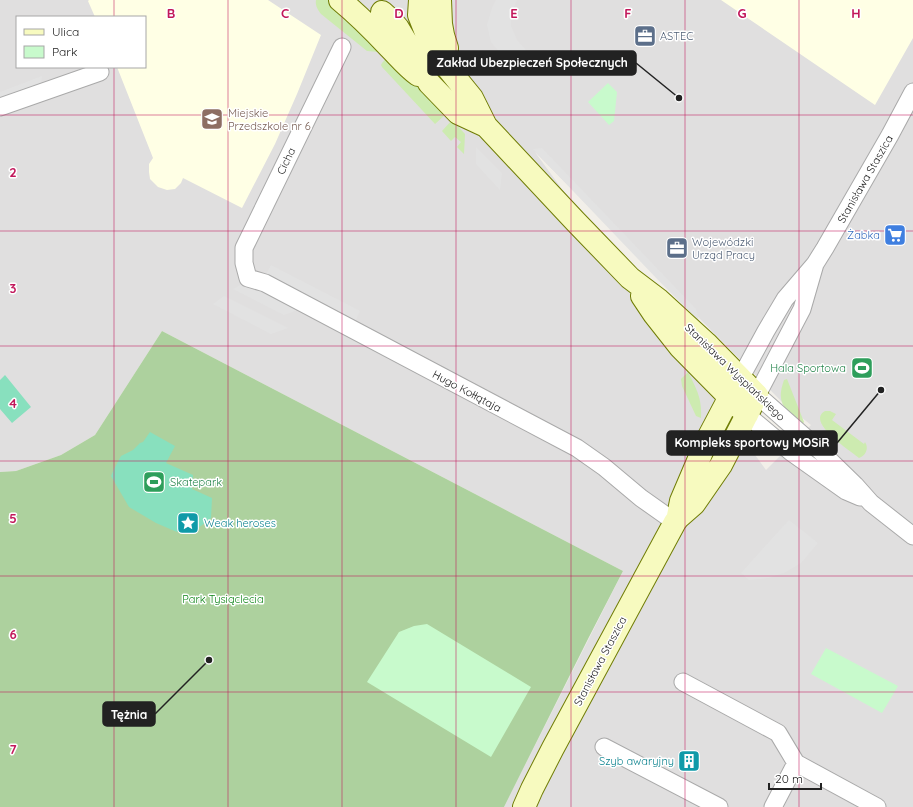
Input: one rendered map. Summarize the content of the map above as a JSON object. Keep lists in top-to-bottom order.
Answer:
{
  "streets": {
    "street": [
      "Cicha",
      "Stanisława Staszica",
      "Stanisława Wyspiańskiego",
      "Hugo Kołłątaja"
    ]
  },
  "crossings": [
    ["Cicha", "Hugo Kołłątaja"],
    ["Stanisława Staszica", "Stanisława Wyspiańskiego"],
    ["Stanisława Staszica", "Hugo Kołłątaja"]
  ],
  "parks": ["Park Tysiąclecia"],
  "places": {
    "office": ["ASTEC", "Wojewódzki Urząd Pracy"],
    "other": ["Zakład Ubezpieczeń Społecznych", "Kompleks sportowy MOSiR", "Tężnia"],
    "school or university": ["Miejskie Przedszkole nr 6"],
    "supermarket": ["Żabka"],
    "sports": ["Hala Sportowa", "Skatepark"],
    "place": ["Weak heroses"],
    "building": ["Szyb awaryjny"]
  },
  "legend": ["Ulica", "Park"],
  "scale_bar": "20 m",
  "grid": {
    "columns": [
      "B",
      "C",
      "D",
      "E",
      "F",
      "G",
      "H"
    ],
    "rows": [
      "2",
      "3",
      "4",
      "5",
      "6",
      "7"
    ]
  }
}
